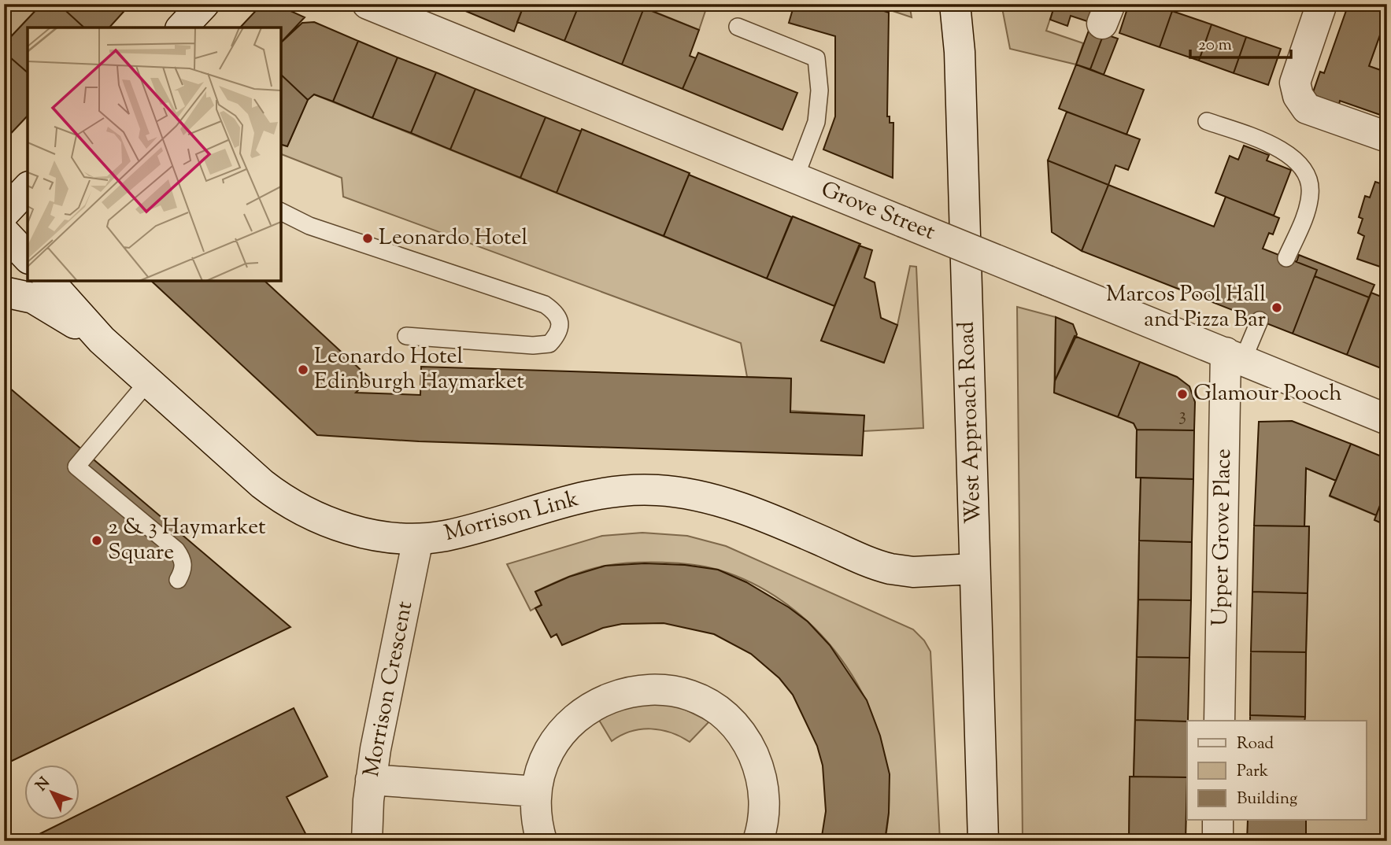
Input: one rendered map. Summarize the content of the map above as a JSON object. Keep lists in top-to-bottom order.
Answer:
{
  "streets": {
    "street": [
      "Grove Street",
      "West Approach Road",
      "Morrison Link",
      "Upper Grove Place",
      "Morrison Crescent"
    ]
  },
  "crossings": [
    ["Grove Street", "Upper Grove Place"],
    ["West Approach Road", "Morrison Link"],
    ["Morrison Link", "Morrison Crescent"]
  ],
  "places": [
    "Leonardo Hotel",
    "Marcos Pool Hall and Pizza Bar",
    "Leonardo Hotel Edinburgh Haymarket",
    "Glamour Pooch",
    "2 & 3 Haymarket Square"
  ],
  "house_numbers": ["3"],
  "legend": ["Road", "Park", "Building"],
  "scale_bar": "20 m",
  "north": "top left"
}
